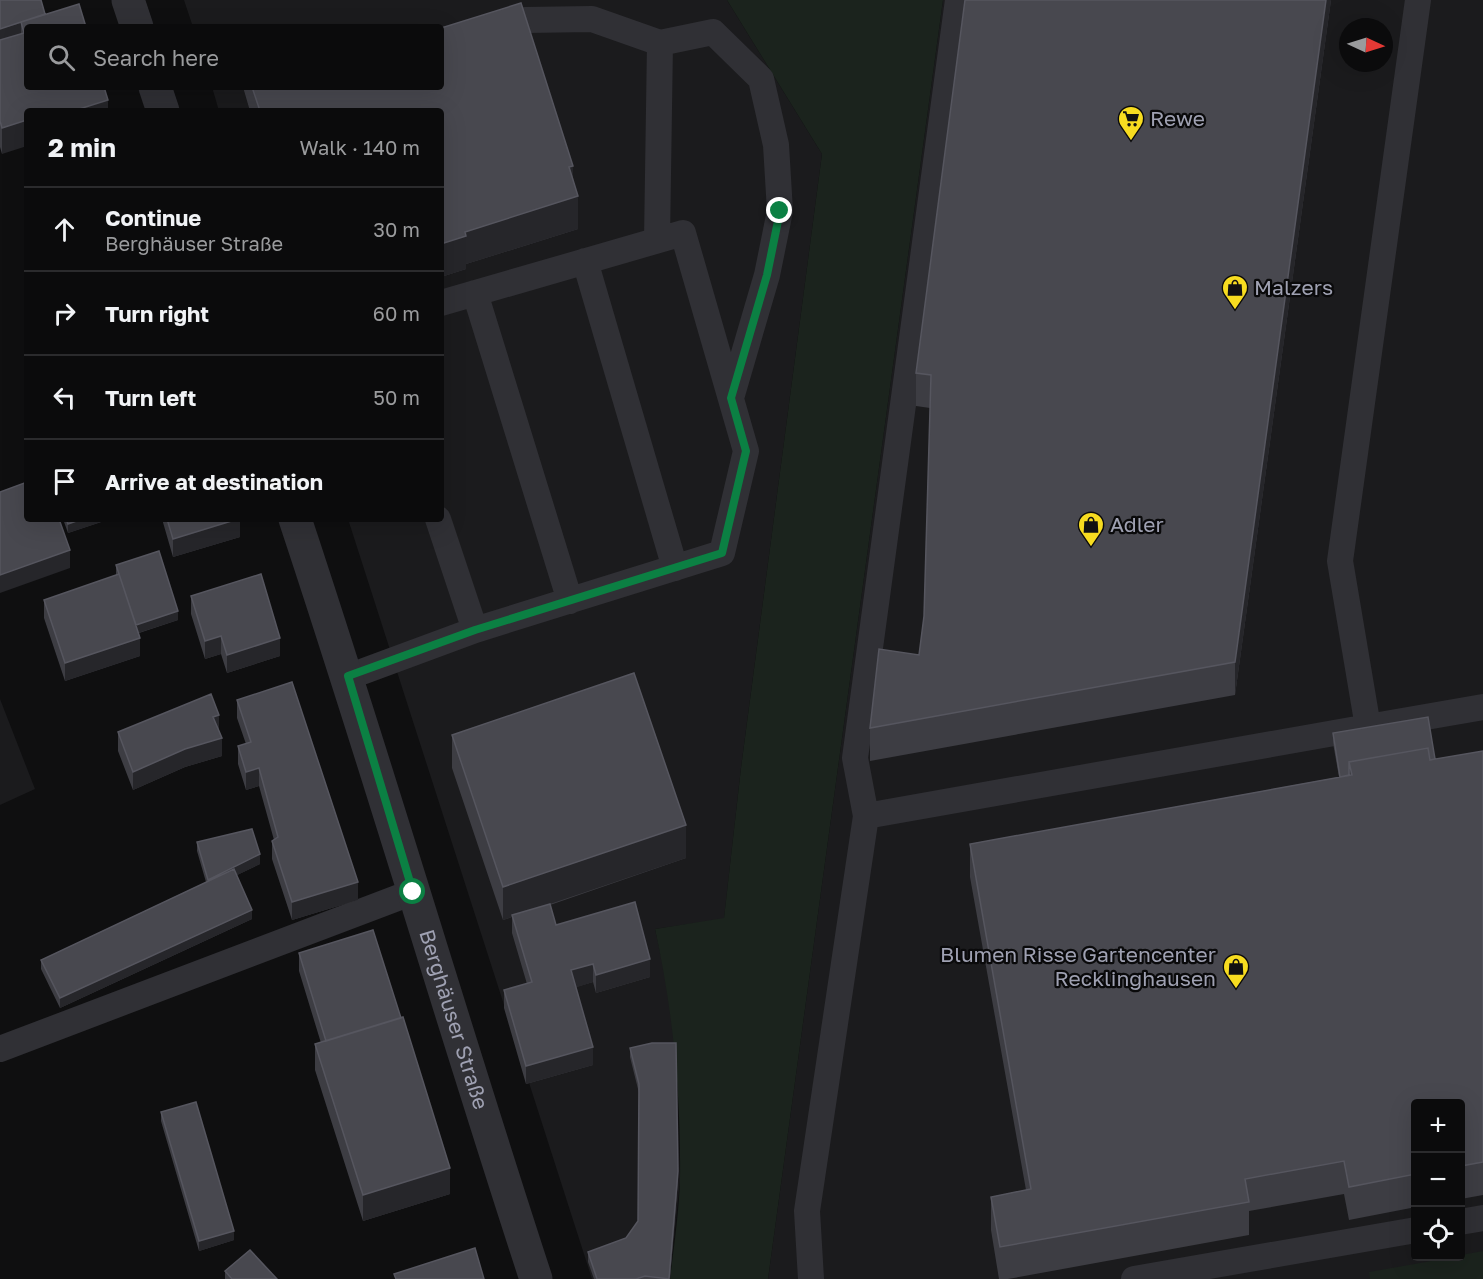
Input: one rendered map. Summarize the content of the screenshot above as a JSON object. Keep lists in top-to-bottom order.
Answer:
{
  "streets": {
    "street": ["Berghäuser Straße"]
  },
  "places": {
    "supermarket": ["Rewe"],
    "shop": ["Malzers", "Adler", "Blumen Risse Gartencenter Recklinghausen"]
  },
  "north": "right",
  "page": {
    "search": "Search here",
    "heading": ["2 min", "Walk · 140 m"],
    "list": [
      ["Continue", "Berghäuser Straße", "30 m"],
      ["Turn right", "60 m"],
      ["Turn left", "50 m"],
      "Arrive at destination"
    ],
    "map_buttons": ["+", "−"]
  }
}
